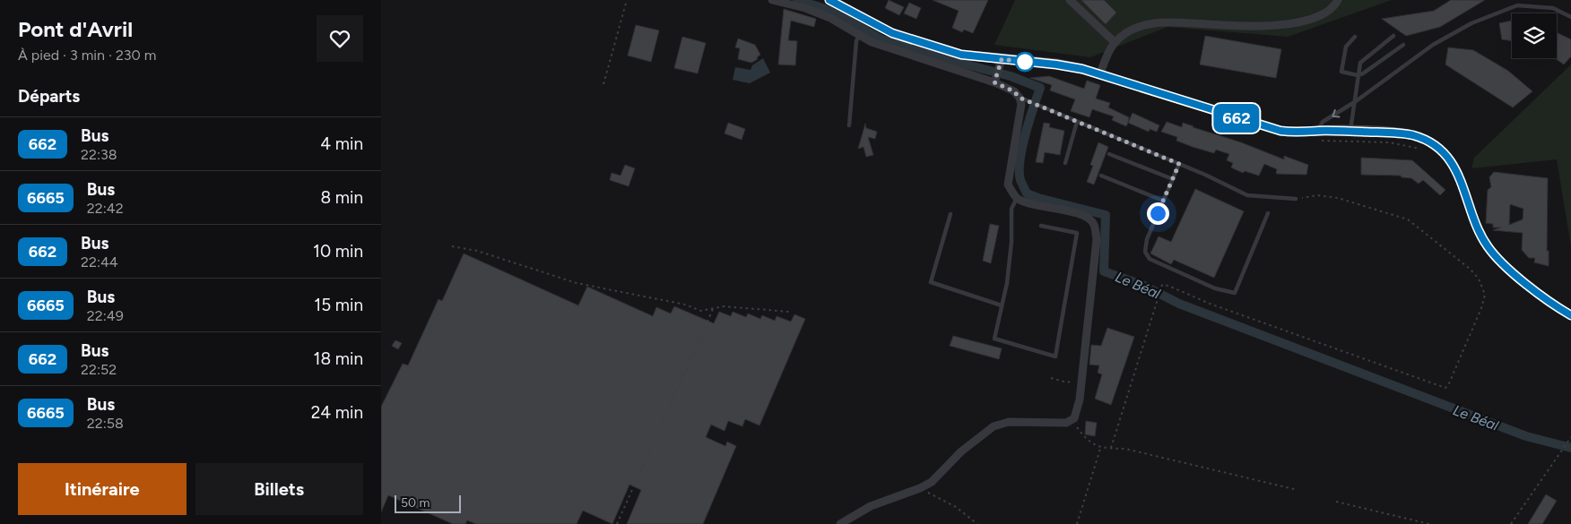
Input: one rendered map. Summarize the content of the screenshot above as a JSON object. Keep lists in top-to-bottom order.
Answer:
{
  "water": ["Le Béal"],
  "lines": ["bus line 662"],
  "scale_bar": "50 m",
  "page": {
    "heading": [
      ["Pont d'Avril", "À pied · 3 min · 230 m"],
      "Départs"
    ],
    "on_map": "662",
    "list": [
      {
        "mark": "662",
        "name": "Bus",
        "note": "22:38",
        "value": "4 min"
      },
      {
        "mark": "6665",
        "name": "Bus",
        "note": "22:42",
        "value": "8 min"
      },
      {
        "mark": "662",
        "name": "Bus",
        "note": "22:44",
        "value": "10 min"
      },
      {
        "mark": "6665",
        "name": "Bus",
        "note": "22:49",
        "value": "15 min"
      },
      {
        "mark": "662",
        "name": "Bus",
        "note": "22:52",
        "value": "18 min"
      },
      {
        "mark": "6665",
        "name": "Bus",
        "note": "22:58",
        "value": "24 min"
      }
    ],
    "buttons": ["Itinéraire", "Billets"],
    "scale": "50 m"
  }
}
